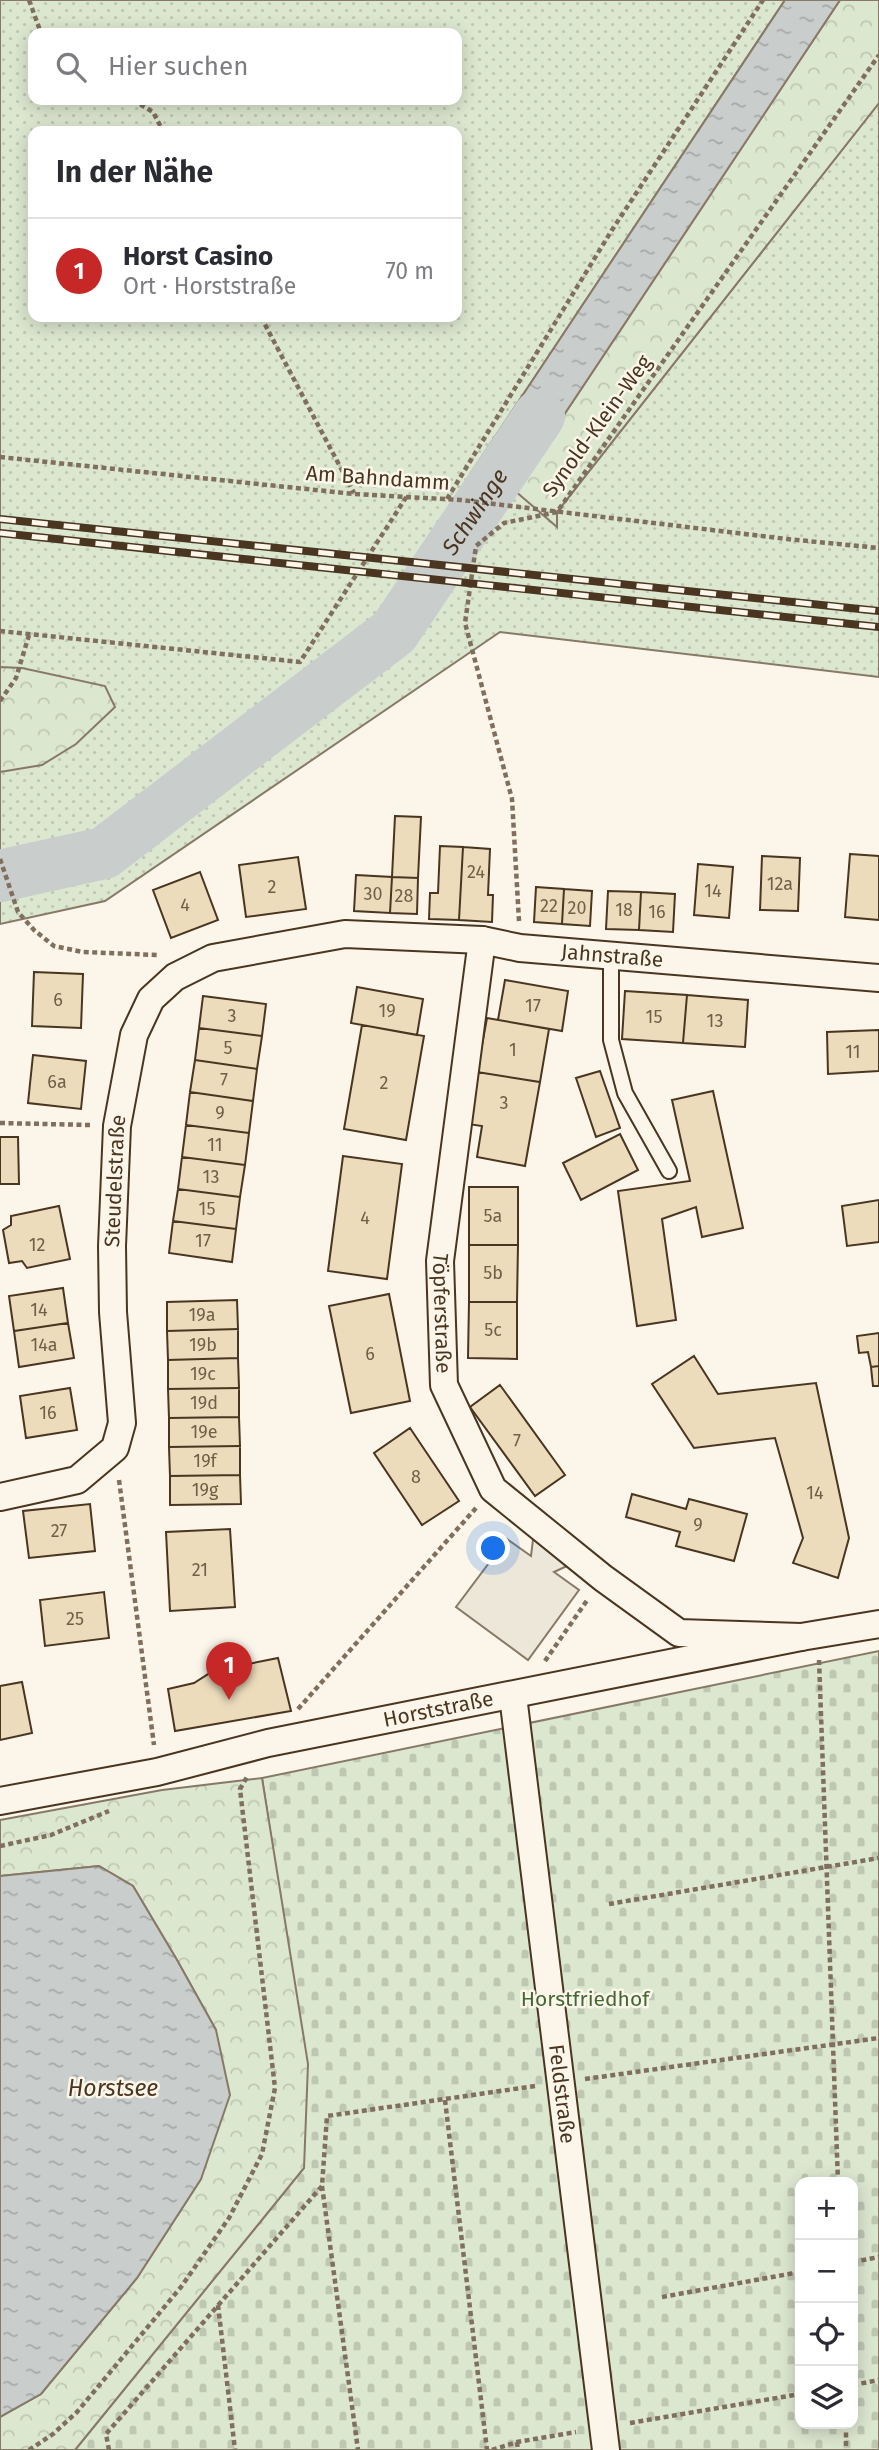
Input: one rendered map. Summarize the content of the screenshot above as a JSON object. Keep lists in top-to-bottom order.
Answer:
{
  "streets": {
    "street": [
      "Jahnstraße",
      "Steudelstraße",
      "Töpferstraße",
      "Horststraße",
      "Feldstraße"
    ],
    "path": ["Synold-Klein-Weg", "Am Bahndamm"]
  },
  "crossings": [
    ["Synold-Klein-Weg", "Am Bahndamm"],
    ["Synold-Klein-Weg", "Jahnstraße"],
    ["Jahnstraße", "Steudelstraße"],
    ["Jahnstraße", "Töpferstraße"],
    ["Töpferstraße", "Horststraße"],
    ["Horststraße", "Feldstraße"]
  ],
  "water": ["Schwinge", "Horstsee"],
  "parks": ["Horstfriedhof"],
  "house_numbers": [
    "24",
    "12a",
    "2",
    "14",
    "30",
    "28",
    "4",
    "22",
    "20",
    "18",
    "16",
    "6",
    "17",
    "19",
    "3",
    "15",
    "13",
    "5",
    "1",
    "11",
    "7",
    "6a",
    "2",
    "3",
    "9",
    "11",
    "13",
    "15",
    "5a",
    "4",
    "17",
    "12",
    "5b",
    "14",
    "19a",
    "5c",
    "14a",
    "19b",
    "6",
    "19c",
    "19d",
    "16",
    "19e",
    "7",
    "19f",
    "8",
    "19g",
    "14",
    "9",
    "27",
    "21",
    "25"
  ],
  "page": {
    "search": "Hier suchen",
    "heading": "In der Nähe",
    "list": [
      {
        "mark": "1",
        "name": "Horst Casino",
        "note": "Ort · Horststraße",
        "value": "70 m"
      }
    ],
    "pins": "1",
    "map_buttons": ["+", "−"]
  }
}
